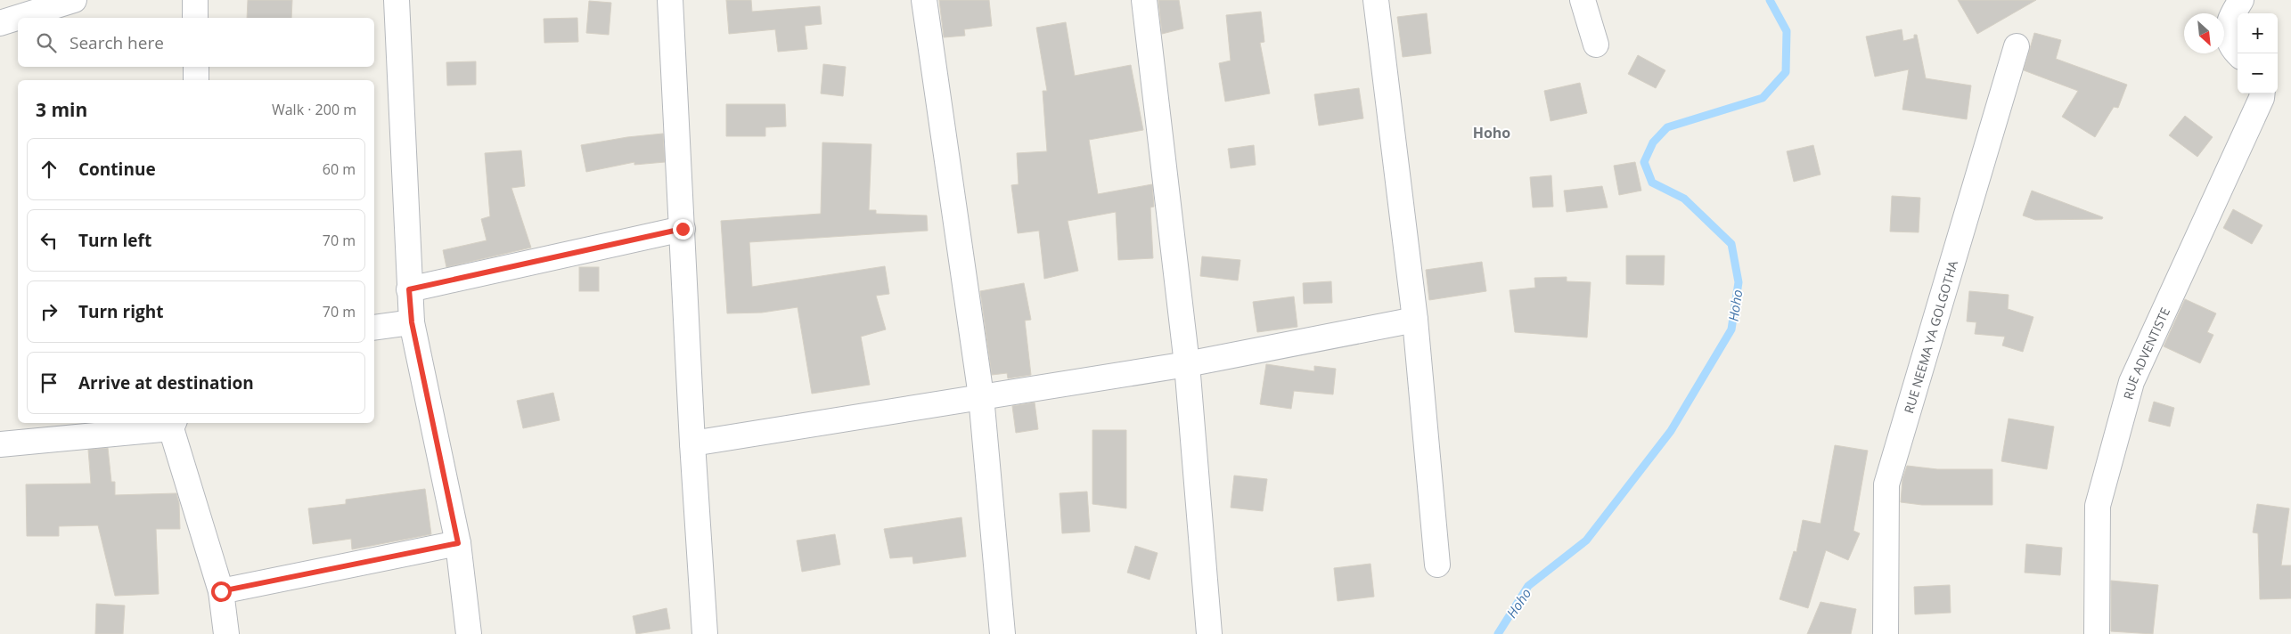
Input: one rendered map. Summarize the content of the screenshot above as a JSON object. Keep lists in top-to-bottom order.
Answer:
{
  "streets": {
    "street": ["RUE NEEMA YA GOLGOTHA", "RUE ADVENTISTE"]
  },
  "districts": ["Hoho"],
  "water": ["Hoho"],
  "north": "bottom right",
  "page": {
    "map_buttons": ["+", "−"],
    "search": "Search here",
    "heading": ["3 min", "Walk · 200 m"],
    "list": [
      ["Continue", "60 m"],
      ["Turn left", "70 m"],
      ["Turn right", "70 m"],
      "Arrive at destination"
    ]
  }
}
